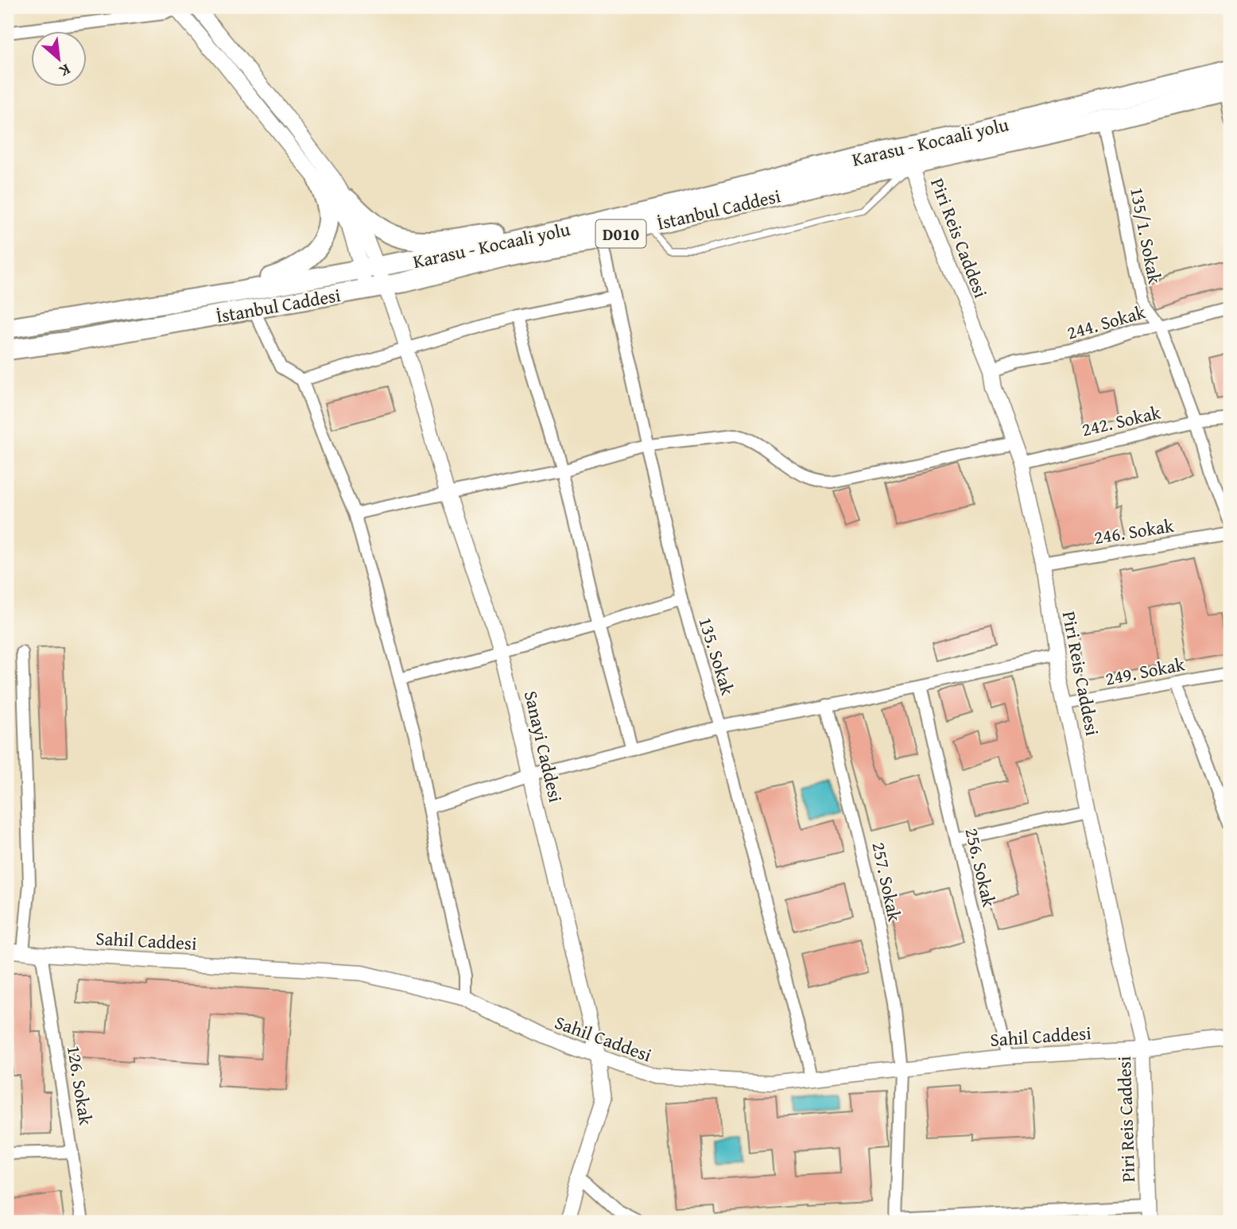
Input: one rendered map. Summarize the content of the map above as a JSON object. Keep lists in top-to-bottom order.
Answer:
{
  "streets": {
    "highway": ["Karasu - Kocaali yolu", "İstanbul Caddesi", "D010"],
    "street": [
      "135/1. Sokak",
      "Piri Reis Caddesi",
      "244. Sokak",
      "242. Sokak",
      "246. Sokak",
      "135. Sokak",
      "249. Sokak",
      "Sanayi Caddesi",
      "256. Sokak",
      "257. Sokak",
      "Sahil Caddesi",
      "126. Sokak"
    ]
  },
  "crossings": [
    ["Karasu - Kocaali yolu", "İstanbul Caddesi"],
    ["Karasu - Kocaali yolu", "D010"],
    ["Karasu - Kocaali yolu", "135/1. Sokak"],
    ["Karasu - Kocaali yolu", "Piri Reis Caddesi"],
    ["Karasu - Kocaali yolu", "Sanayi Caddesi"],
    ["İstanbul Caddesi", "Piri Reis Caddesi"],
    ["İstanbul Caddesi", "135. Sokak"],
    ["İstanbul Caddesi", "Sanayi Caddesi"],
    ["D010", "135/1. Sokak"],
    ["135/1. Sokak", "244. Sokak"],
    ["135/1. Sokak", "242. Sokak"],
    ["Piri Reis Caddesi", "244. Sokak"],
    ["Piri Reis Caddesi", "242. Sokak"],
    ["Piri Reis Caddesi", "246. Sokak"],
    ["Piri Reis Caddesi", "249. Sokak"],
    ["Piri Reis Caddesi", "Sahil Caddesi"],
    ["135. Sokak", "Sahil Caddesi"],
    ["Sanayi Caddesi", "Sahil Caddesi"],
    ["256. Sokak", "Sahil Caddesi"],
    ["257. Sokak", "Sahil Caddesi"],
    ["Sahil Caddesi", "126. Sokak"]
  ],
  "north": "bottom right"
}
